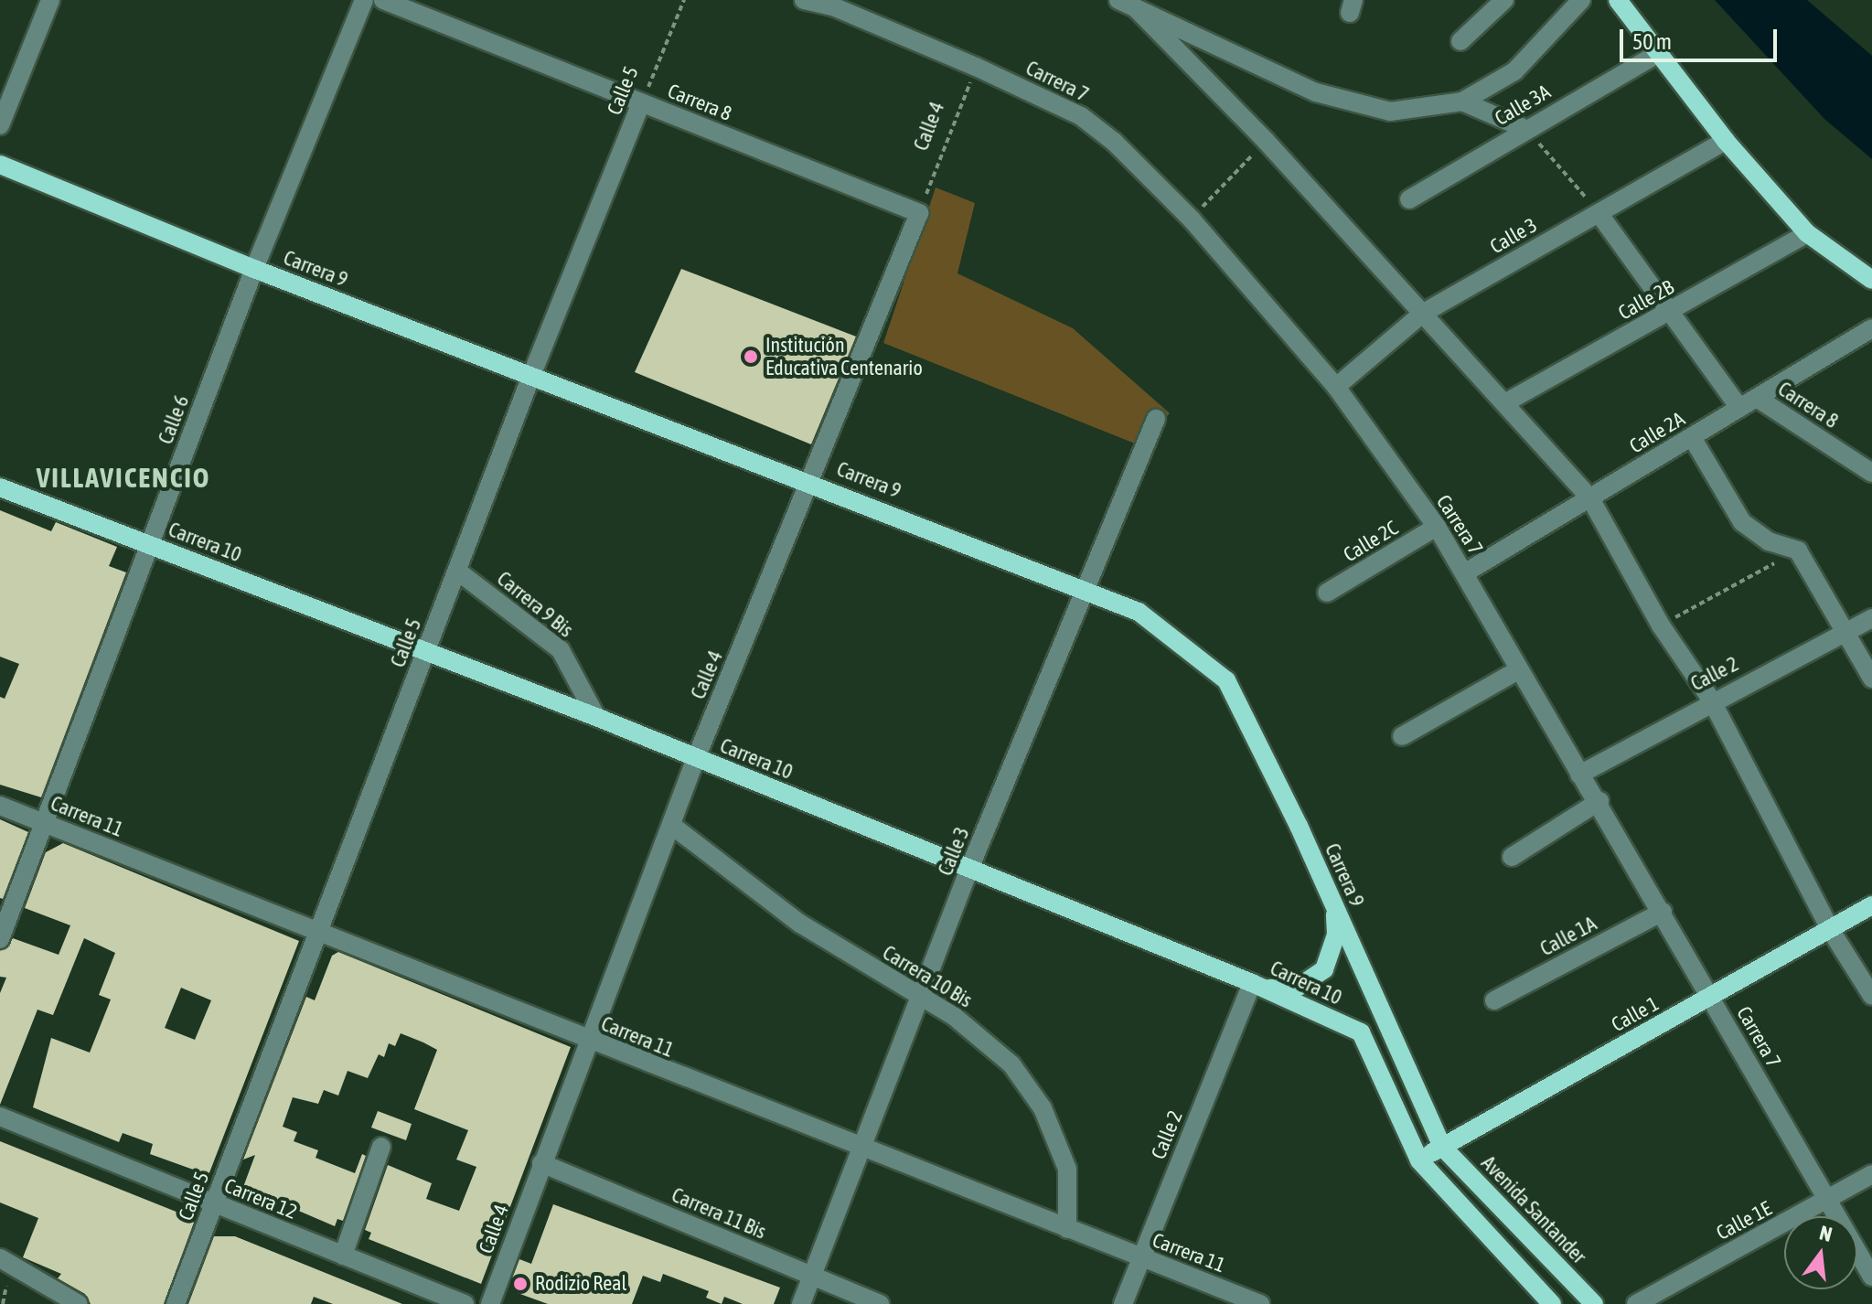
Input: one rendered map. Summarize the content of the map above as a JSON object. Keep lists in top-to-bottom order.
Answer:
{
  "streets": {
    "main road": [
      "Carrera 9",
      "Carrera 10",
      "Calle 1",
      "Avenida Santander"
    ],
    "street": [
      "Carrera 7",
      "Calle 5",
      "Carrera 8",
      "Calle 3A",
      "Calle 4",
      "Calle 3",
      "Calle 2B",
      "Calle 6",
      "Calle 2A",
      "Calle 2C",
      "Carrera 9 Bis",
      "Calle 2",
      "Carrera 11",
      "Calle 1A",
      "Carrera 10 Bis",
      "Carrera 12",
      "Carrera 11 Bis",
      "Calle 1E"
    ]
  },
  "crossings": [
    ["Carrera 7", "Calle 4"],
    ["Carrera 7", "Calle 3"],
    ["Carrera 7", "Calle 2A"],
    ["Carrera 7", "Calle 2C"],
    ["Carrera 7", "Calle 2"],
    ["Carrera 7", "Calle 1A"],
    ["Carrera 7", "Calle 1"],
    ["Carrera 7", "Calle 1E"],
    ["Calle 5", "Carrera 8"],
    ["Calle 5", "Carrera 9"],
    ["Calle 5", "Carrera 10"],
    ["Calle 5", "Carrera 9 Bis"],
    ["Calle 5", "Carrera 11"],
    ["Calle 5", "Carrera 12"],
    ["Carrera 8", "Calle 4"],
    ["Carrera 8", "Calle 2A"],
    ["Calle 4", "Carrera 9"],
    ["Calle 4", "Carrera 10"],
    ["Calle 4", "Carrera 11"],
    ["Calle 4", "Carrera 10 Bis"],
    ["Calle 4", "Carrera 11 Bis"],
    ["Calle 3", "Carrera 9"],
    ["Calle 3", "Carrera 10"],
    ["Calle 3", "Carrera 11"],
    ["Calle 3", "Carrera 10 Bis"],
    ["Calle 3", "Carrera 11 Bis"],
    ["Carrera 9", "Calle 6"],
    ["Carrera 9", "Calle 1"],
    ["Carrera 9", "Avenida Santander"],
    ["Calle 6", "Carrera 10"],
    ["Calle 6", "Carrera 11"],
    ["Carrera 10", "Carrera 9 Bis"],
    ["Carrera 10", "Calle 2"],
    ["Carrera 10", "Calle 1"],
    ["Calle 2", "Carrera 11"],
    ["Carrera 11", "Carrera 10 Bis"],
    ["Calle 1", "Avenida Santander"]
  ],
  "districts": ["VILLAVICENCIO"],
  "places": ["Institución Educativa Centenario", "Rodizio Real"],
  "scale_bar": "50 m",
  "north": "top"
}
